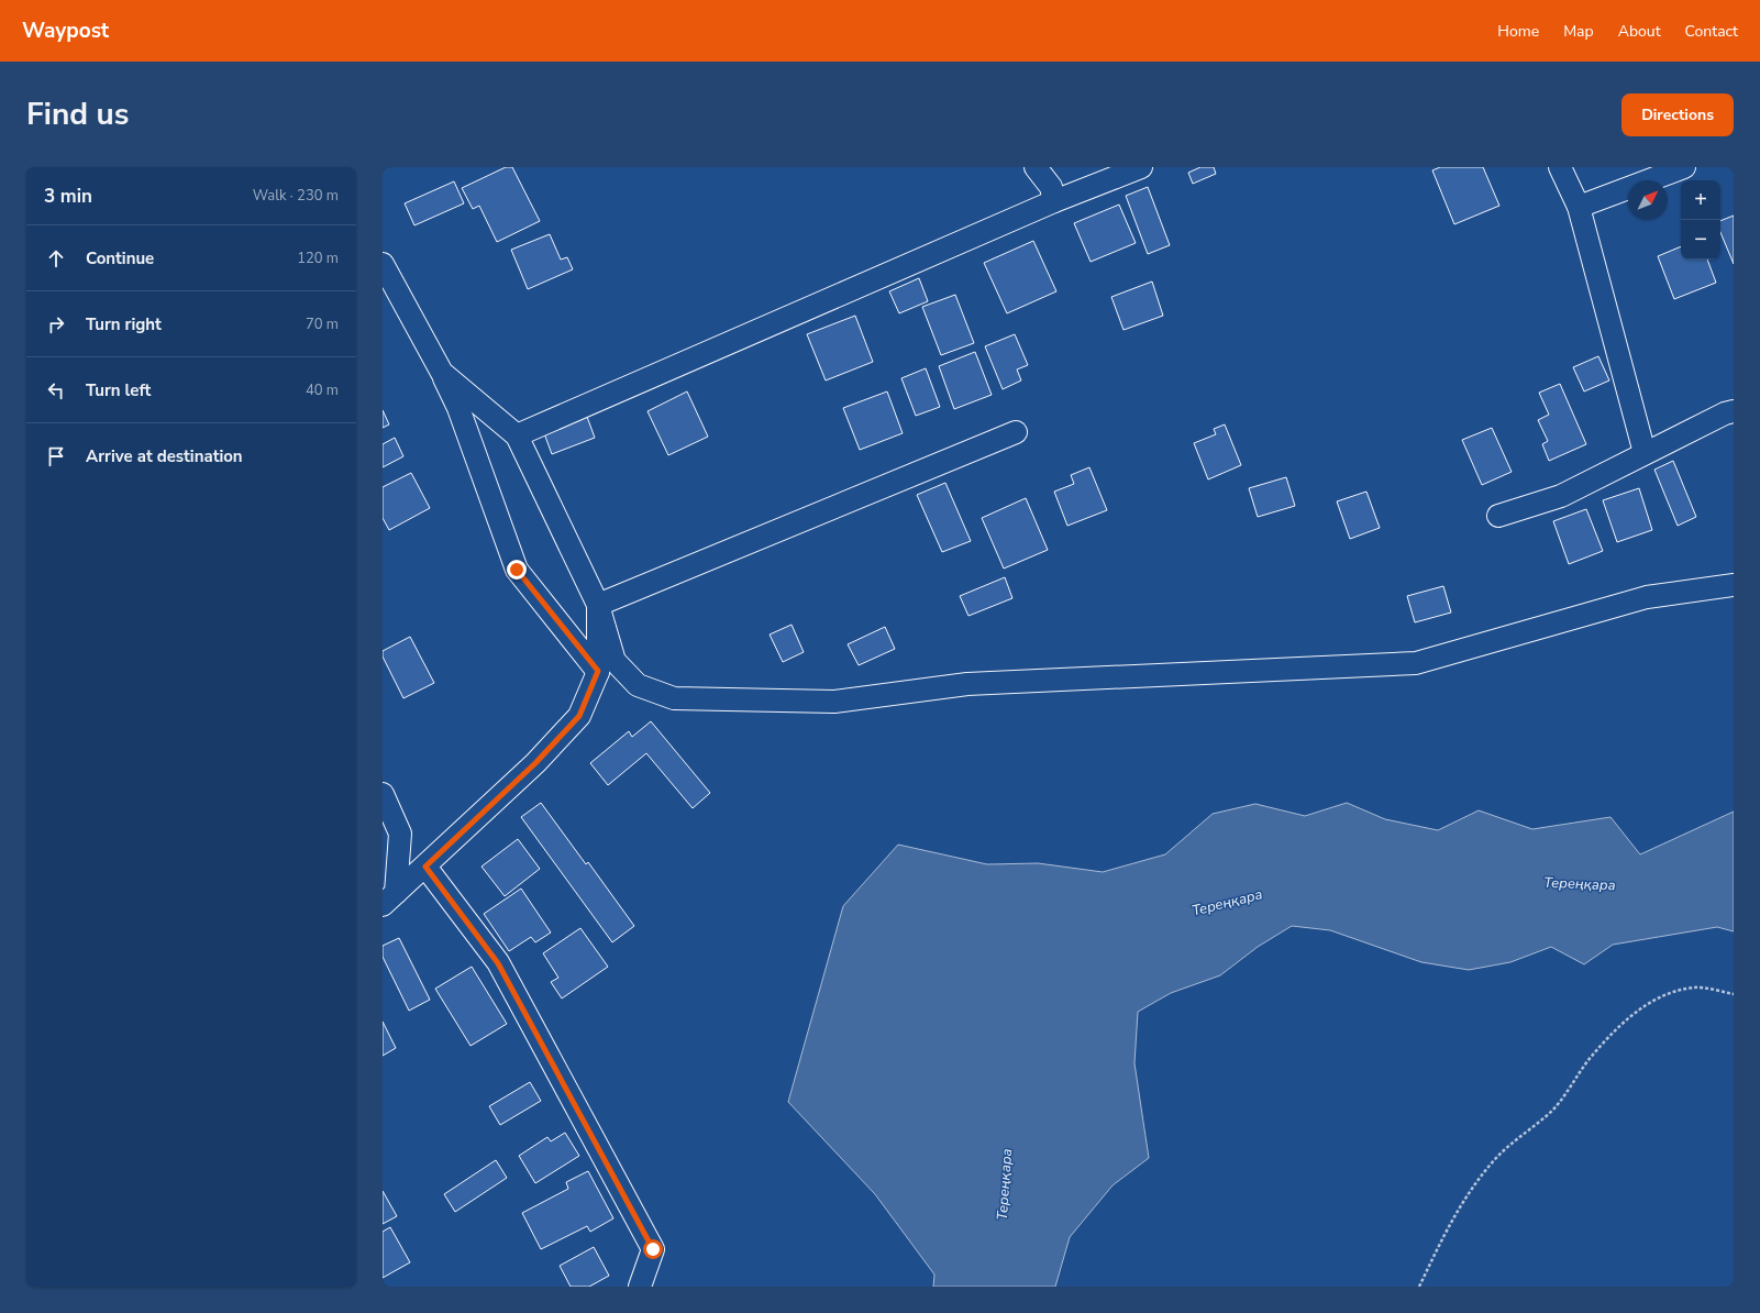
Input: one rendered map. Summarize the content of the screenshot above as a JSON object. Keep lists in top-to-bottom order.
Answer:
{
  "water": ["Тереңқара"],
  "north": "top right",
  "page": {
    "header": "Waypost",
    "nav": [
      "Home",
      "Map",
      "About",
      "Contact"
    ],
    "title": "Find us",
    "buttons": "Directions",
    "heading": ["3 min", "Walk · 230 m"],
    "map_buttons": ["+", "−"],
    "list": [
      ["Continue", "120 m"],
      ["Turn right", "70 m"],
      ["Turn left", "40 m"],
      "Arrive at destination"
    ]
  }
}
